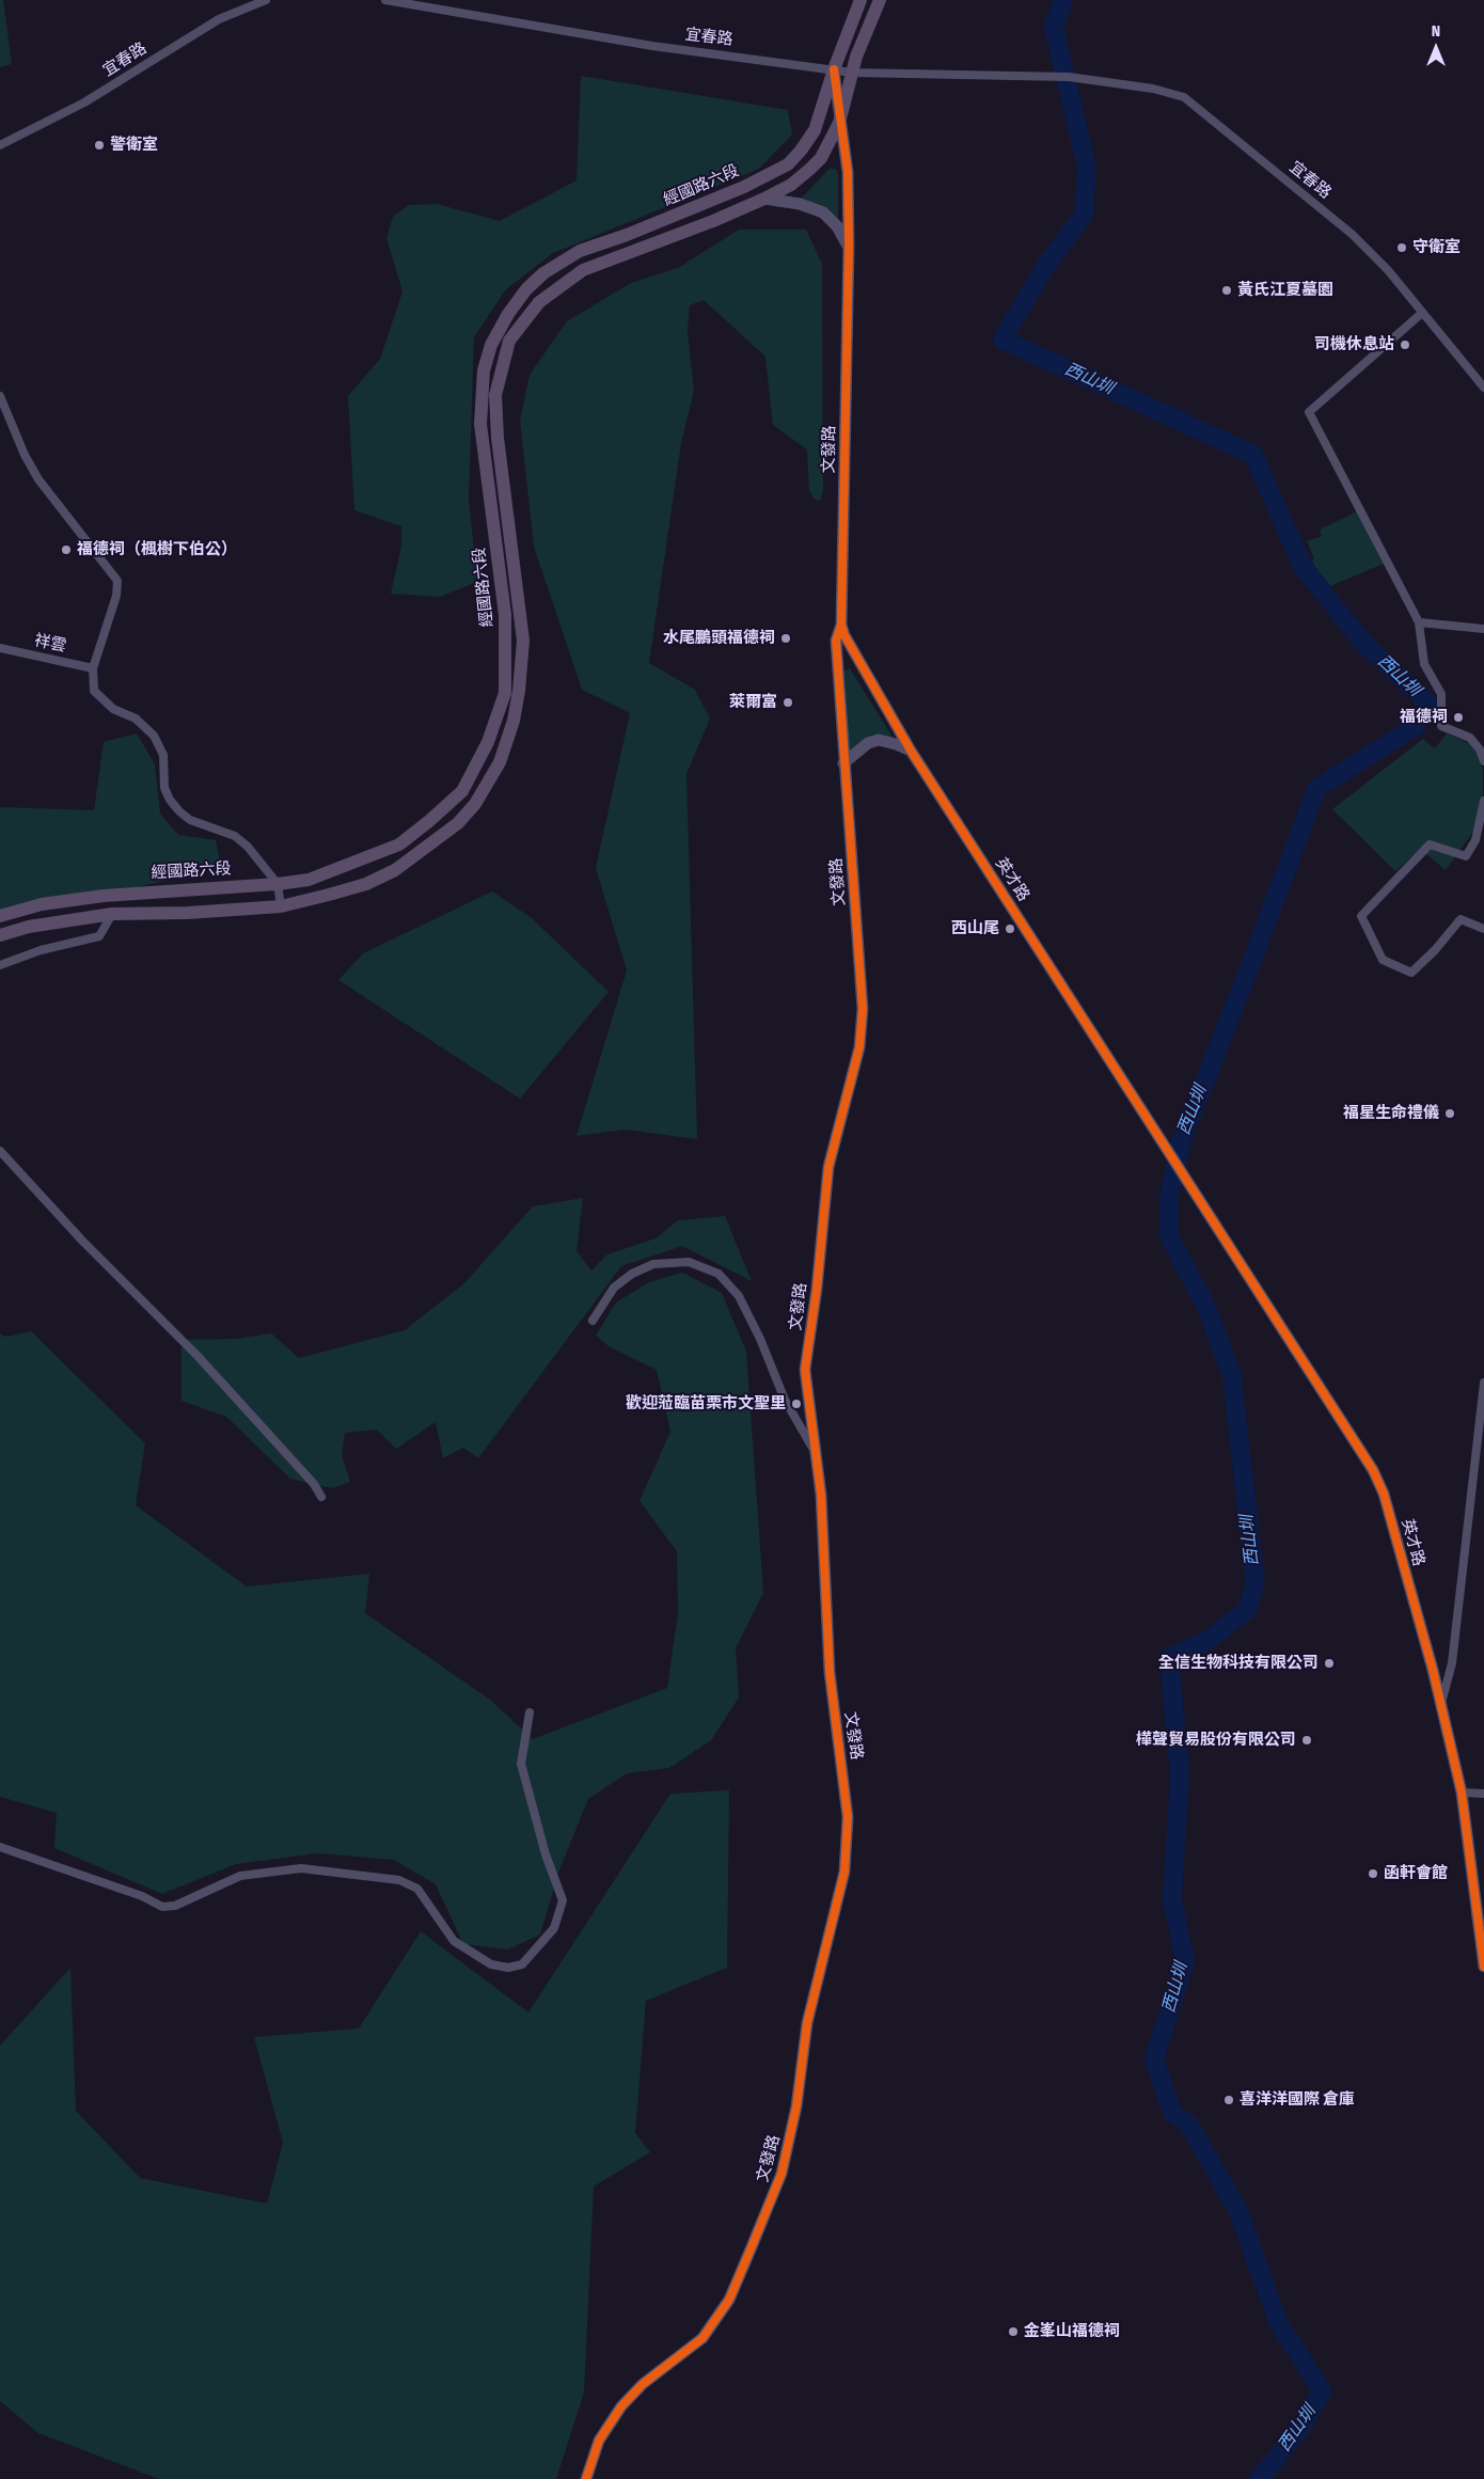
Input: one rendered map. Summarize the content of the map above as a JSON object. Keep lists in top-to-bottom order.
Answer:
{
  "streets": {
    "main road": ["經國路六段"],
    "street": [
      "宜春路",
      "文發路",
      "祥雲",
      "英才路"
    ]
  },
  "crossings": [
    ["宜春路", "經國路六段"],
    ["宜春路", "文發路"],
    ["經國路六段", "文發路"],
    ["文發路", "英才路"]
  ],
  "water": ["西山圳"],
  "places": [
    "警衛室",
    "守衛室",
    "黃氏江夏墓園",
    "司機休息站",
    "福德祠（楓樹下伯公）",
    "水尾鵬頭福德祠",
    "萊爾富",
    "福德祠",
    "西山尾",
    "福星生命禮儀",
    "歡迎蒞臨苗栗市文聖里",
    "全信生物科技有限公司",
    "樺聲貿易股份有限公司",
    "函軒會館",
    "喜洋洋國際 倉庫",
    "金峯山福德祠"
  ],
  "north": "top"
}
